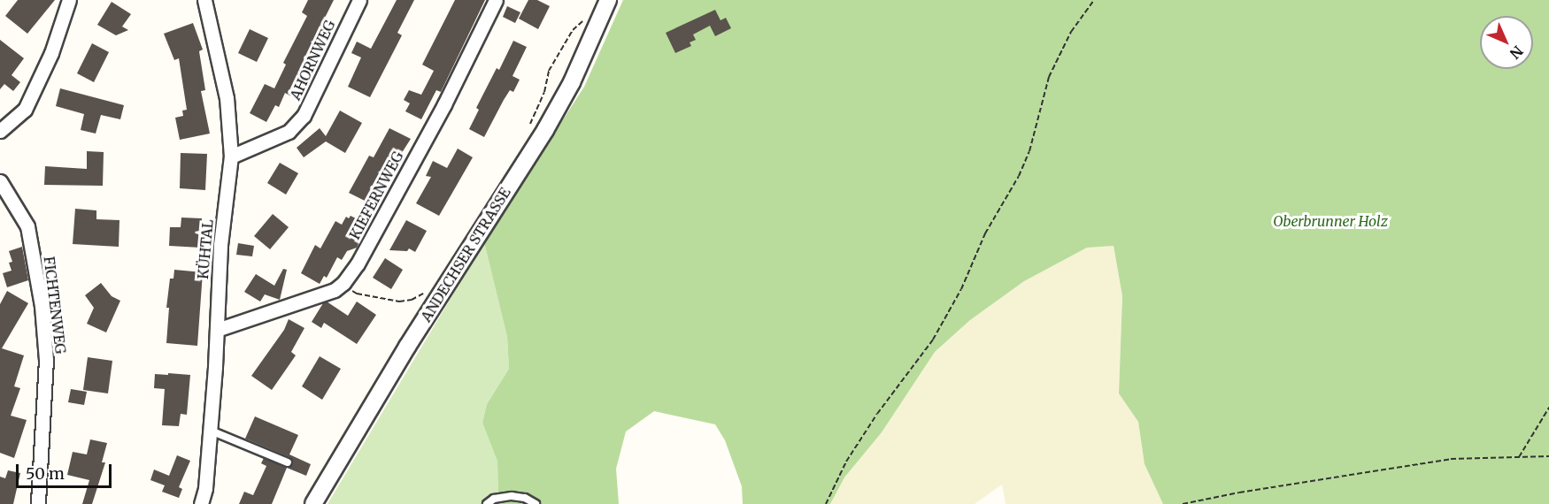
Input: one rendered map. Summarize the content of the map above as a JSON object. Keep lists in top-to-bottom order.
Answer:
{
  "streets": {
    "street": [
      "AHORNWEG",
      "KIEFERNWEG",
      "KÜHTAL",
      "ANDECHSER STRASSE",
      "FICHTENWEG"
    ]
  },
  "crossings": [
    ["AHORNWEG", "KÜHTAL"],
    ["KIEFERNWEG", "KÜHTAL"]
  ],
  "parks": ["Oberbrunner Holz"],
  "scale_bar": "50 m",
  "north": "bottom right"
}
